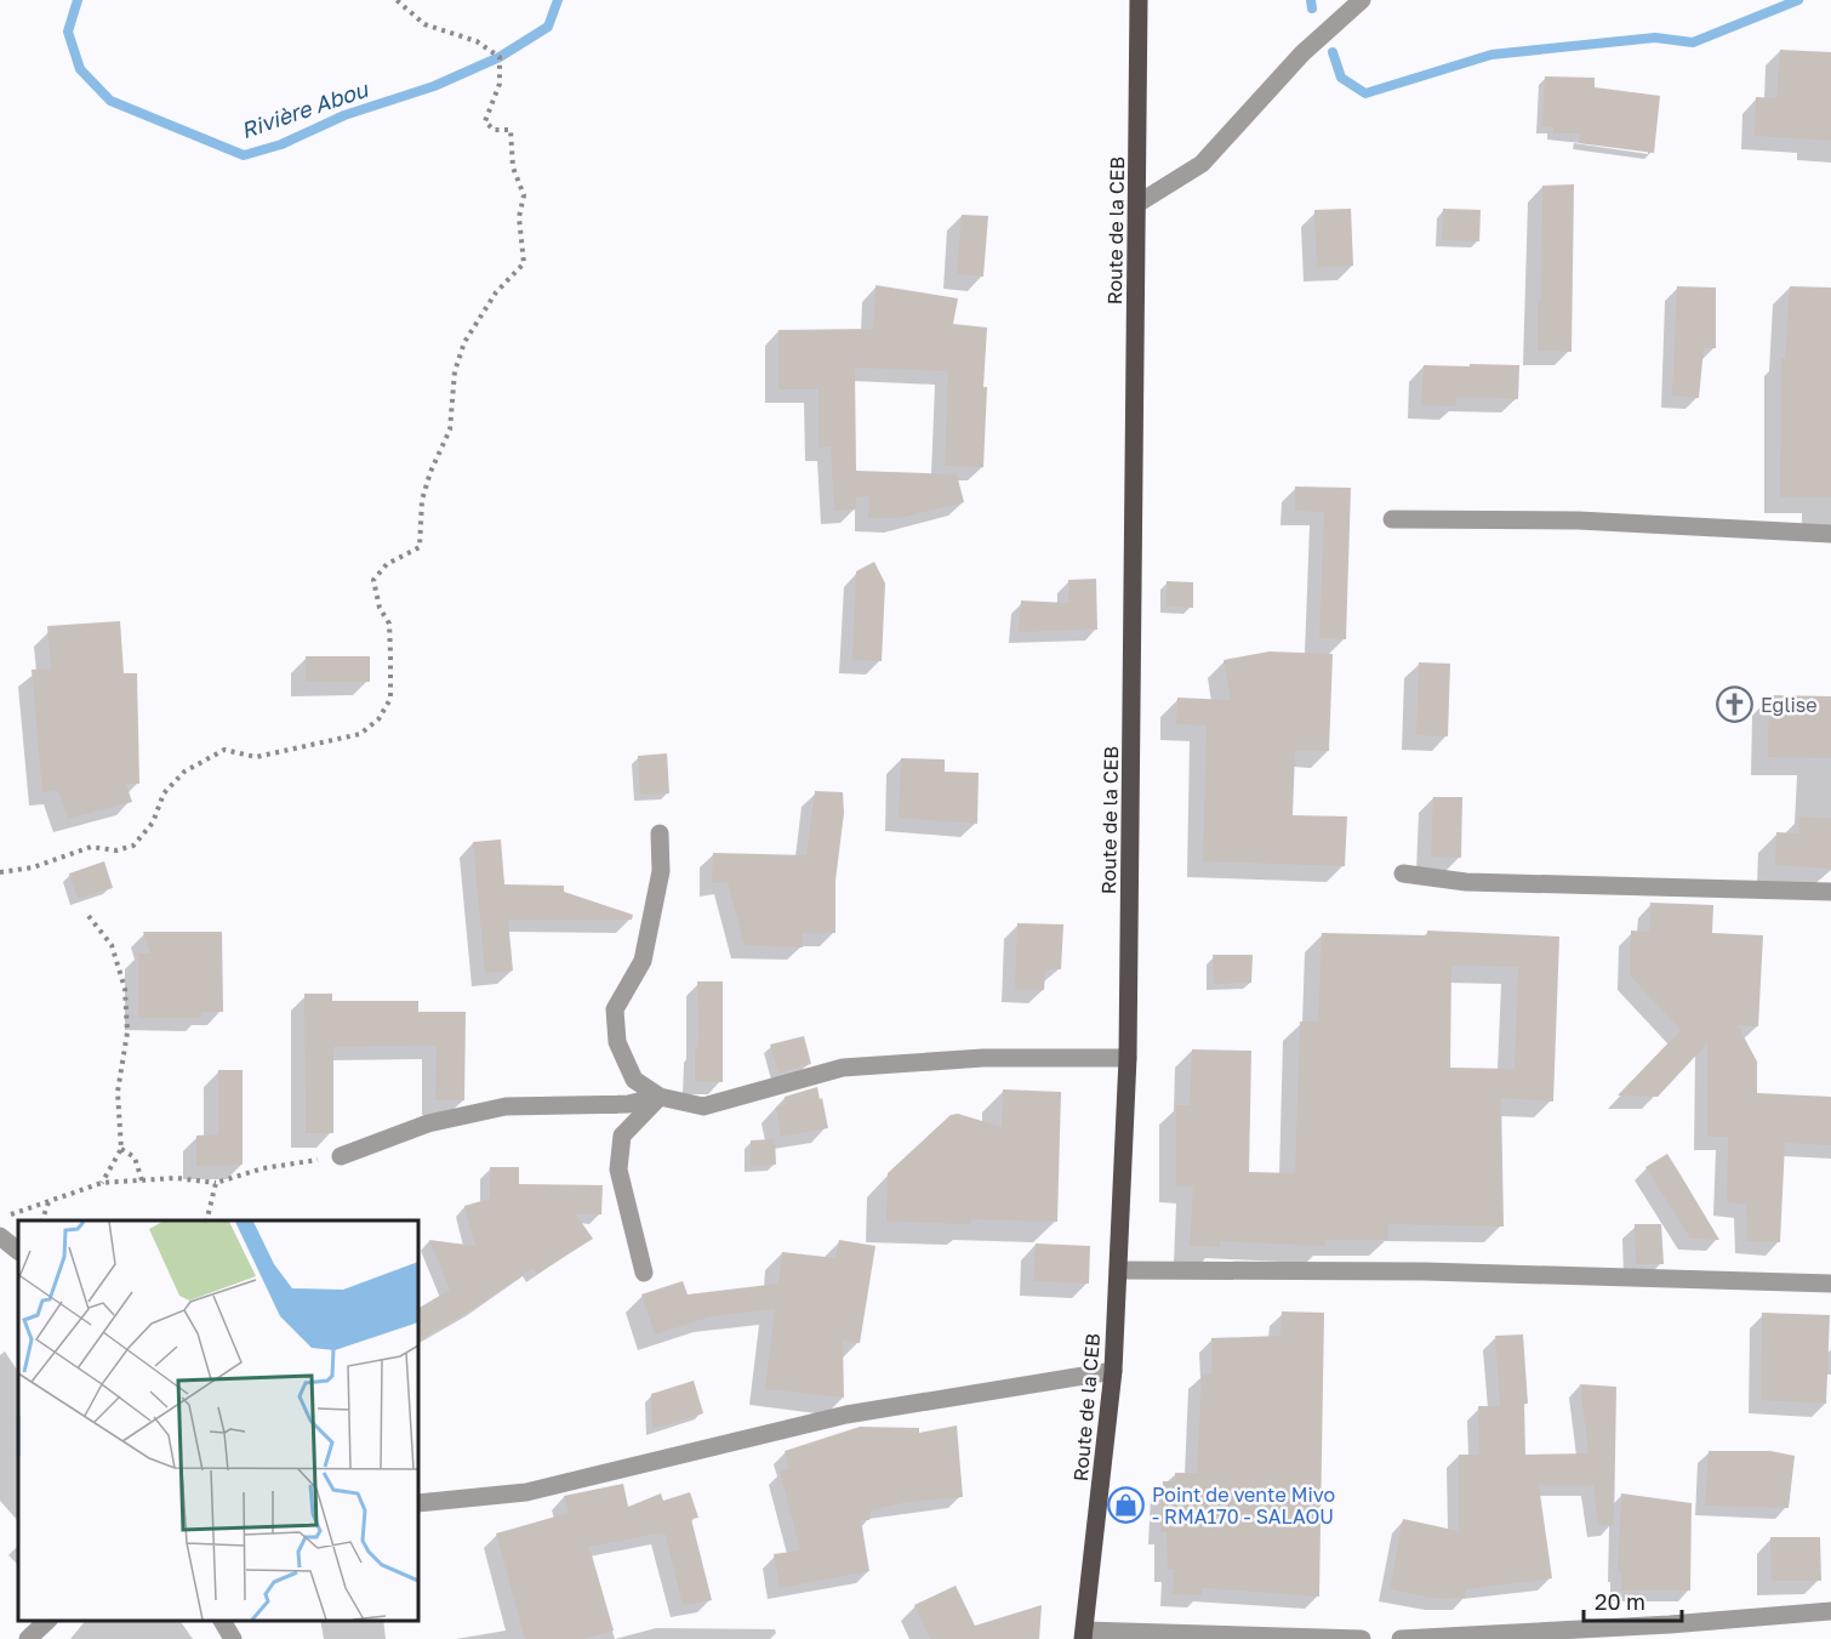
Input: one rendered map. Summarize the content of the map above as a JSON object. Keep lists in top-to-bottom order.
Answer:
{
  "streets": {
    "main road": ["Route de la CEB"]
  },
  "water": ["Rivière Abou"],
  "places": {
    "church": ["Eglise"],
    "shop": ["Point de vente Mivo - RMA170 - SALAOU"]
  },
  "scale_bar": "20 m"
}
